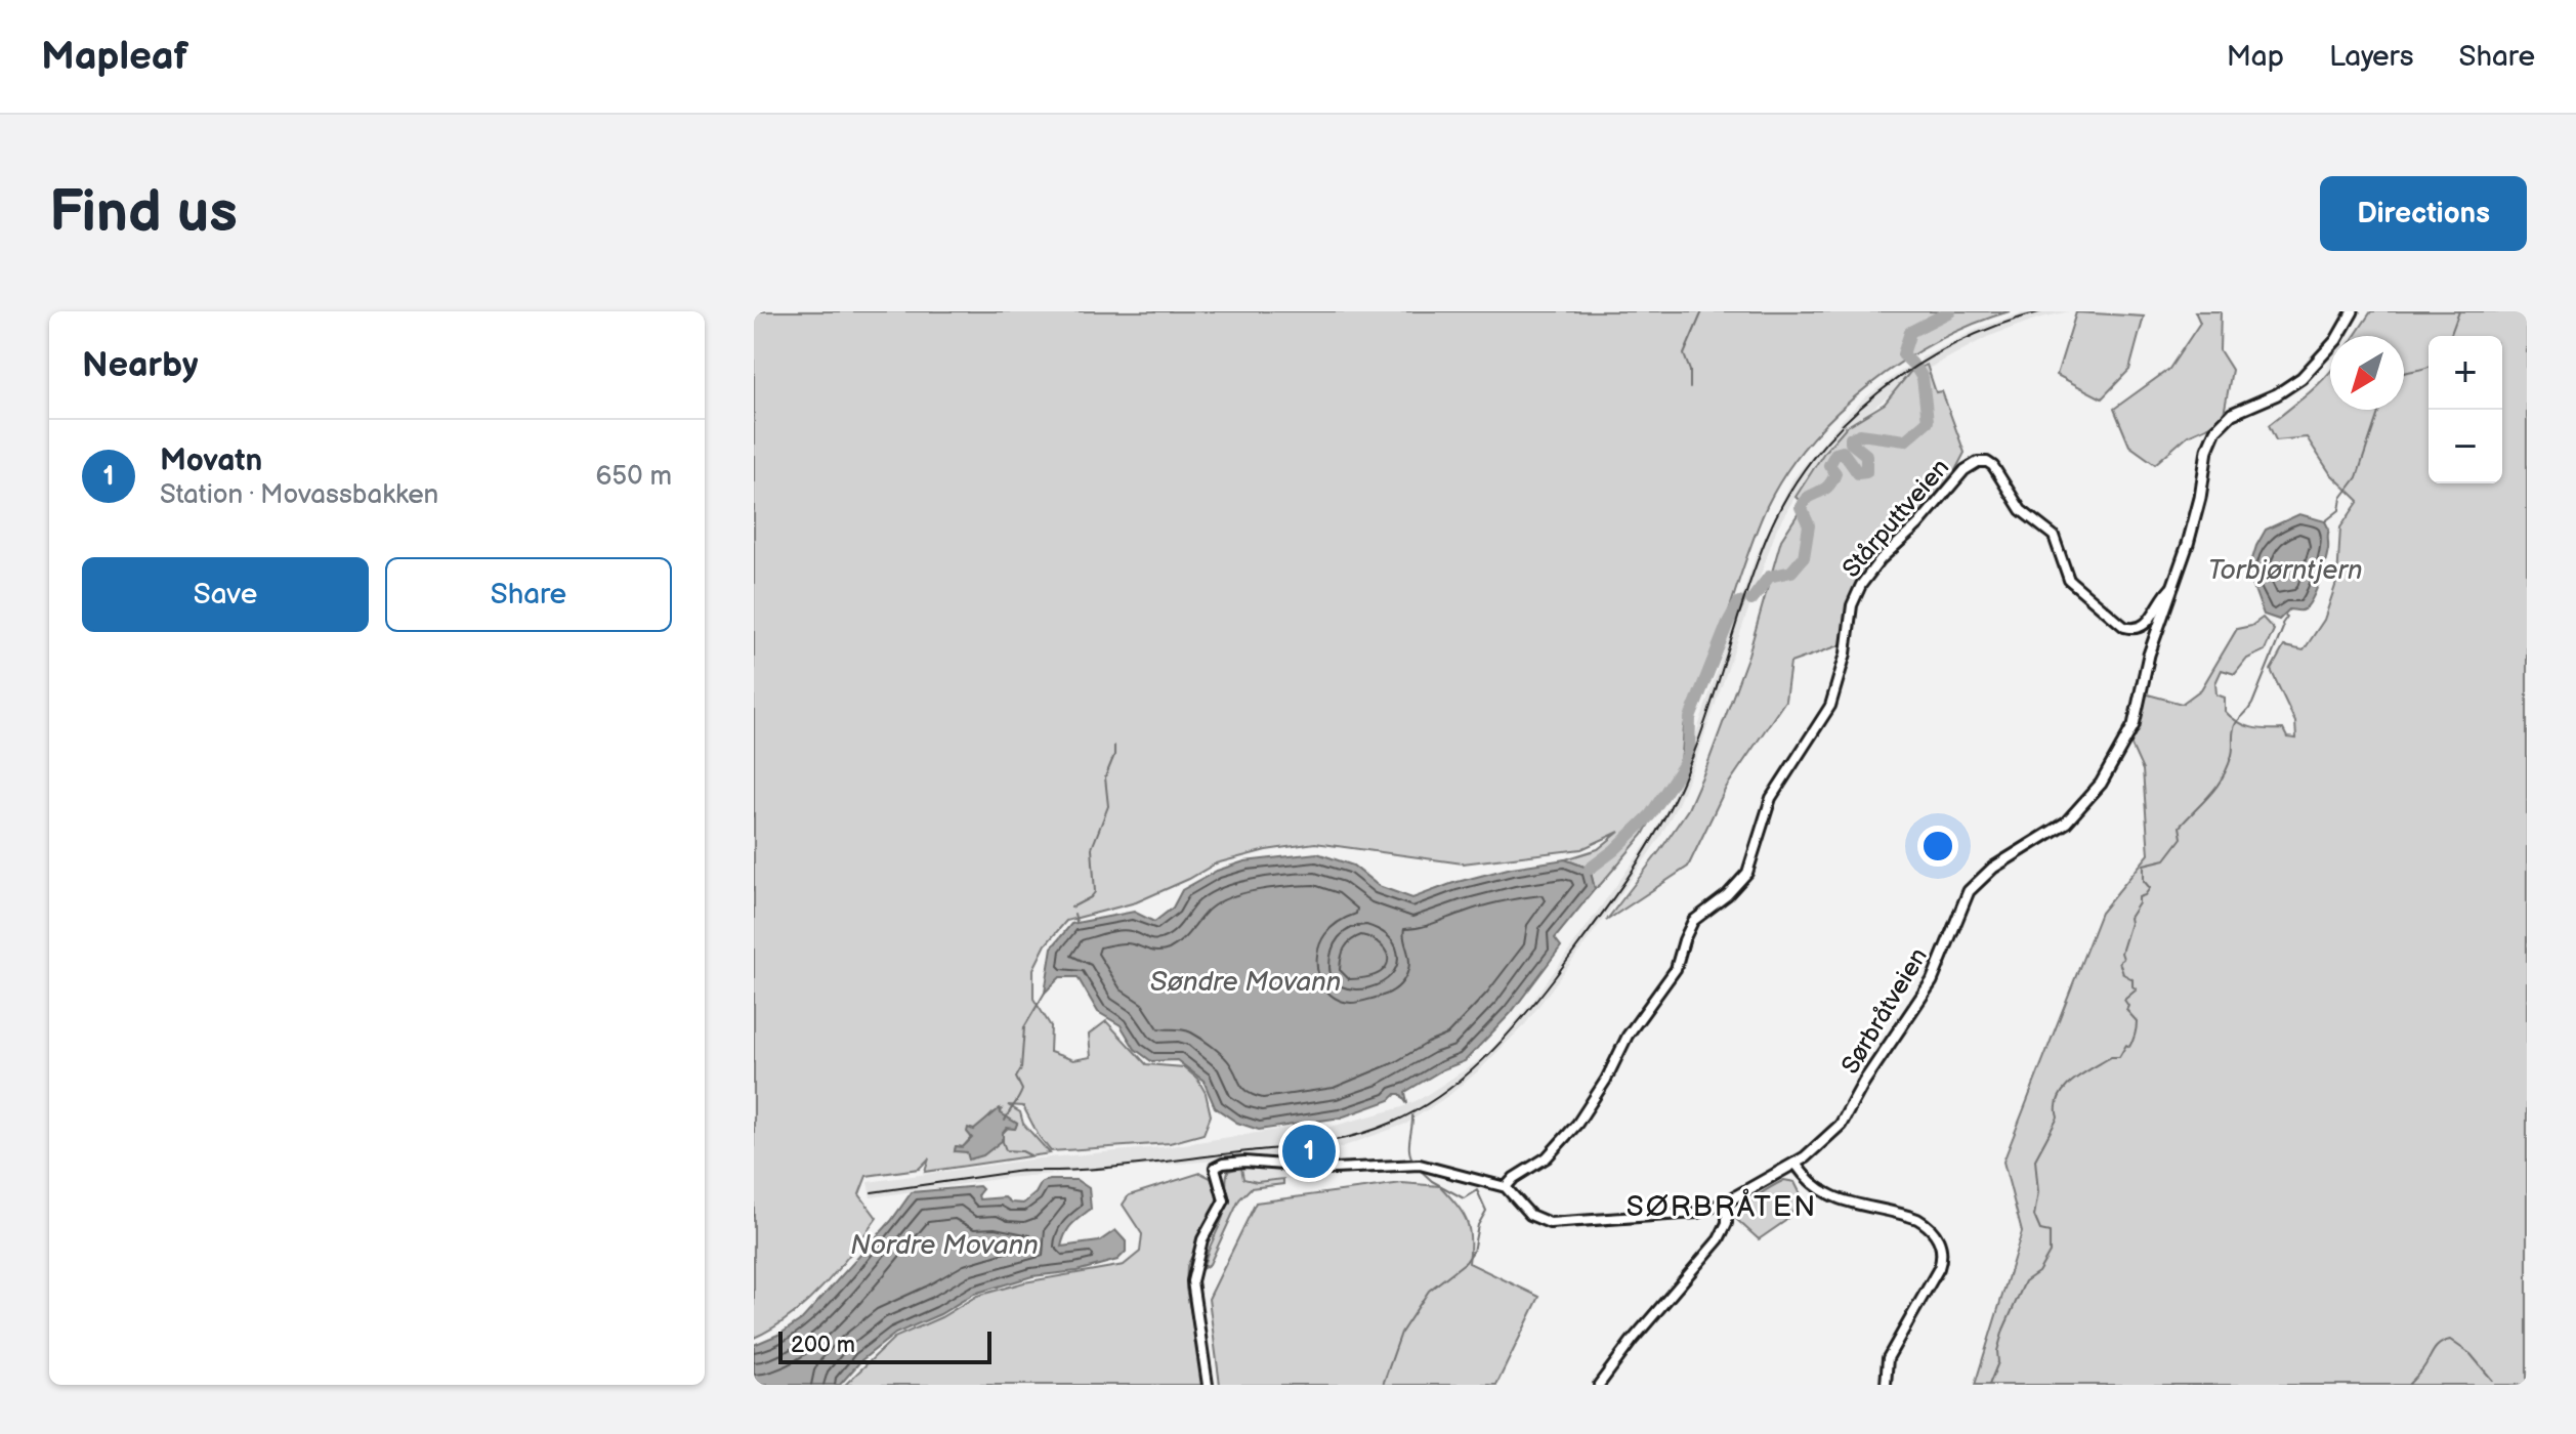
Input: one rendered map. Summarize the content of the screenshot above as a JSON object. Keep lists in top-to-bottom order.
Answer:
{
  "streets": {
    "street": ["Stårputtveien", "Sørbråtveien"]
  },
  "crossings": [
    ["Stårputtveien", "Sørbråtveien"]
  ],
  "districts": ["SØRBRÅTEN"],
  "water": ["Torbjørntjern", "Søndre Movann", "Nordre Movann"],
  "scale_bar": "200 m",
  "north": "bottom left",
  "page": {
    "header": "Mapleaf",
    "nav": ["Map", "Layers", "Share"],
    "buttons": [
      "Directions",
      ["Save", "Share"]
    ],
    "title": "Find us",
    "heading": "Nearby",
    "map_buttons": ["+", "−"],
    "list": [
      {
        "mark": "1",
        "name": "Movatn",
        "note": "Station · Movassbakken",
        "value": "650 m"
      }
    ],
    "pins": "1",
    "scale": "200 m"
  }
}
